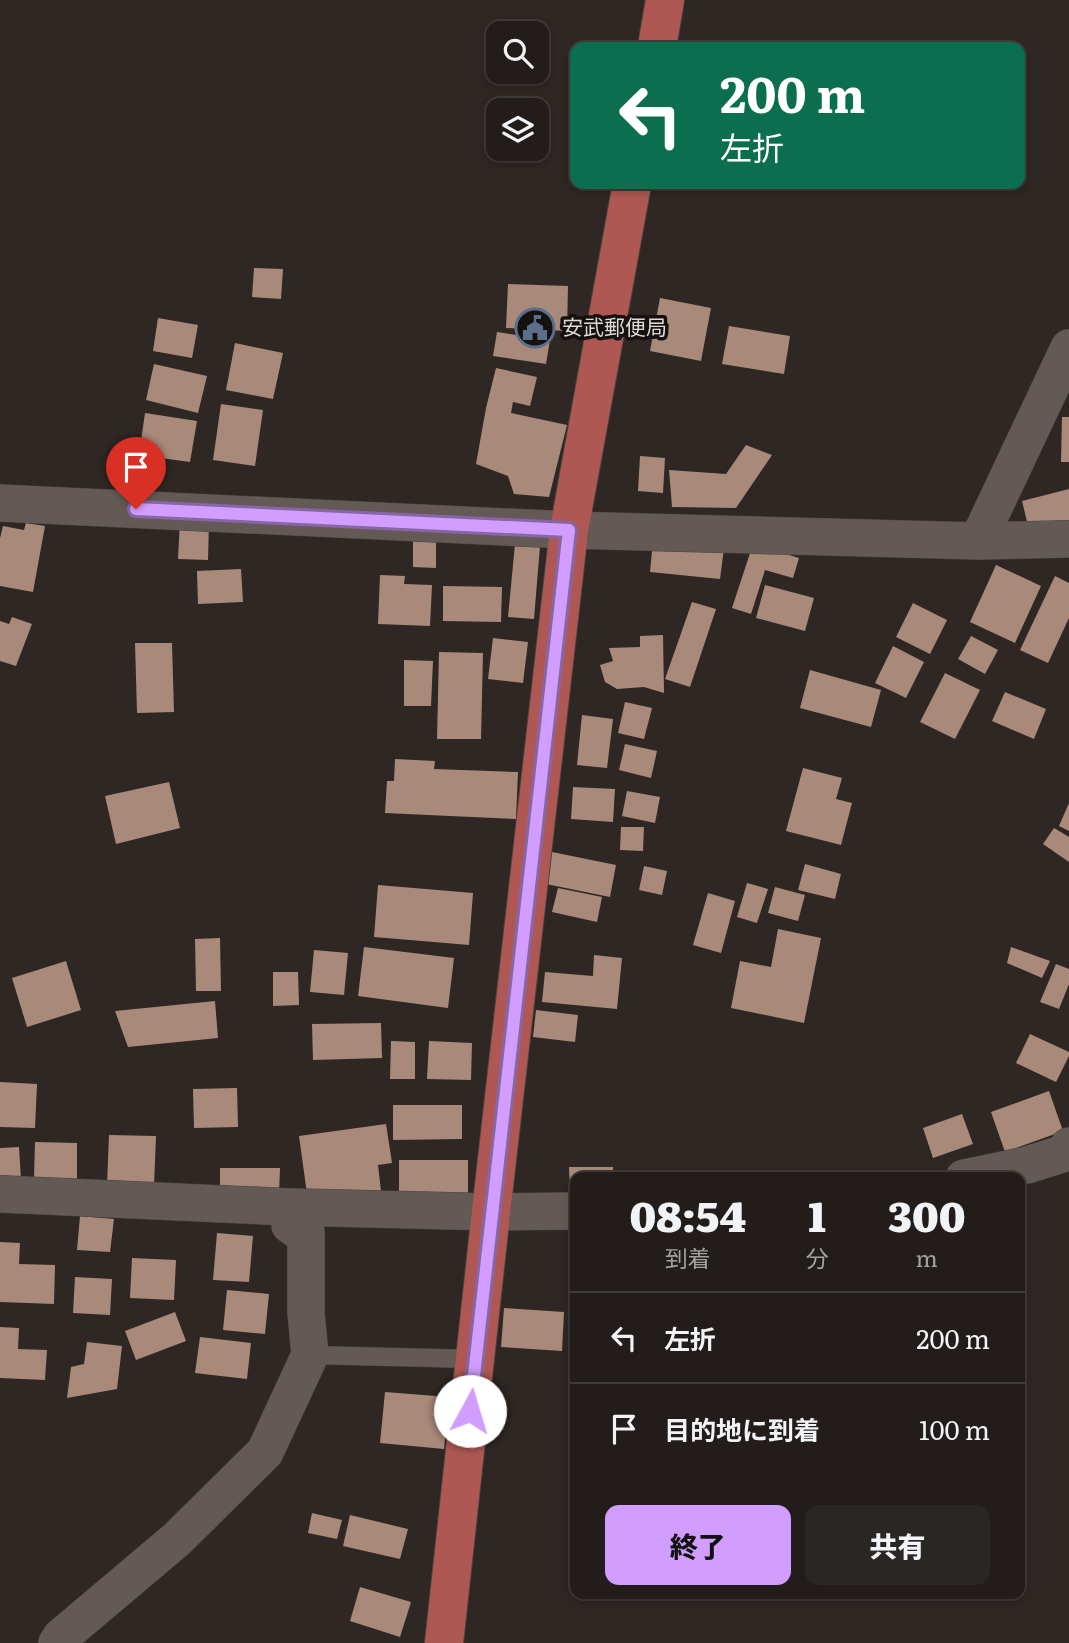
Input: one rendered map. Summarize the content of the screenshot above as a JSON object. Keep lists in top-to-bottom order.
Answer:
{
  "places": {
    "public building": ["安武郵便局"]
  },
  "page": {
    "turn": ["200 m", "左折"],
    "eta": [
      "08:54",
      "到着",
      "1",
      "分",
      "300",
      "m"
    ],
    "list": [
      {
        "name": "左折",
        "value": "200 m"
      },
      {
        "name": "目的地に到着",
        "value": "100 m"
      }
    ],
    "buttons": ["終了", "共有"]
  }
}
